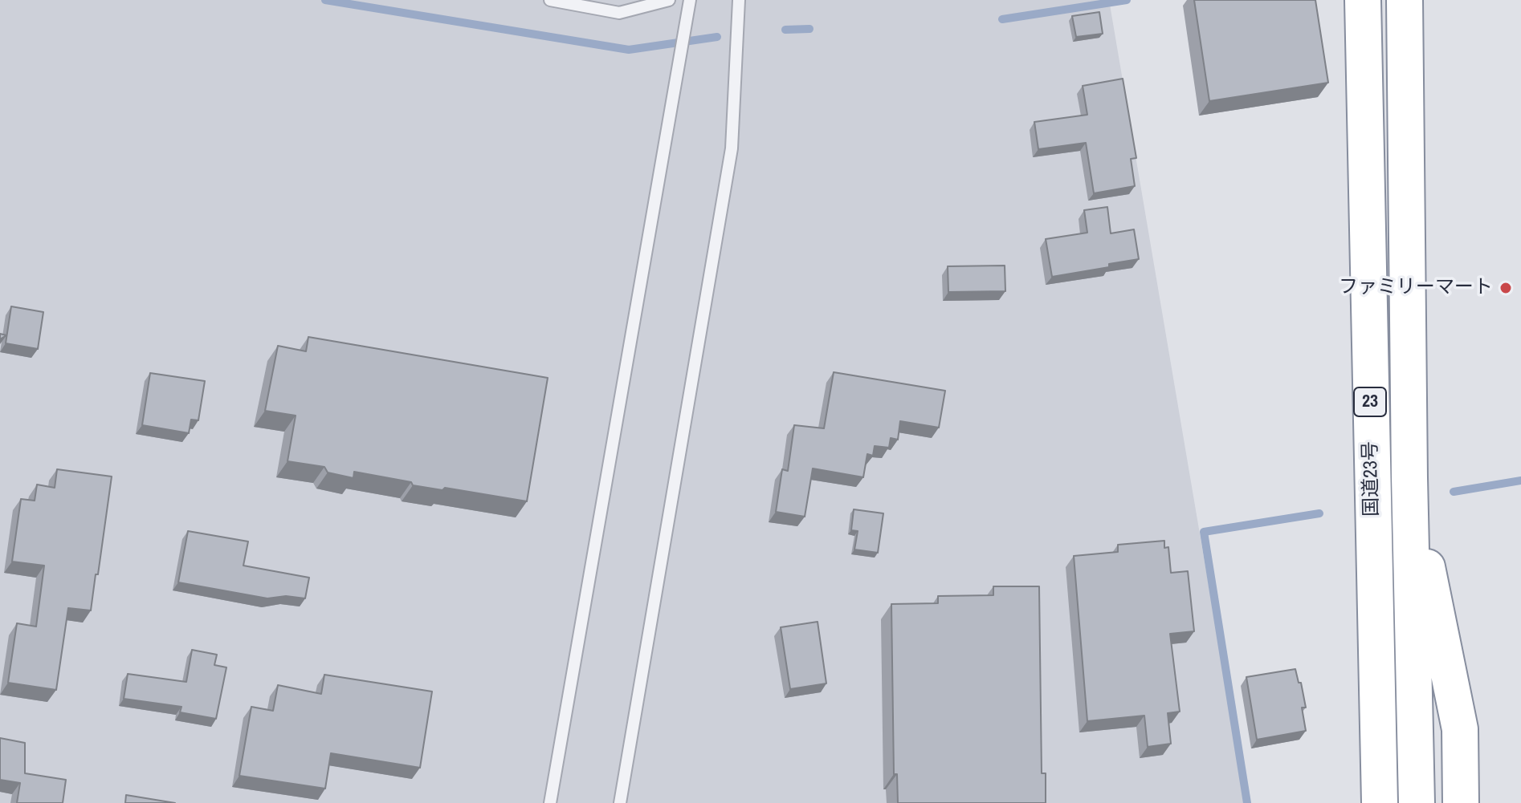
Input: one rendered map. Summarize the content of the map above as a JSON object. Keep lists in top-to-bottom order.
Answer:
{
  "streets": {
    "highway": ["23", "国道23号"]
  },
  "places": ["ファミリーマート"]
}
